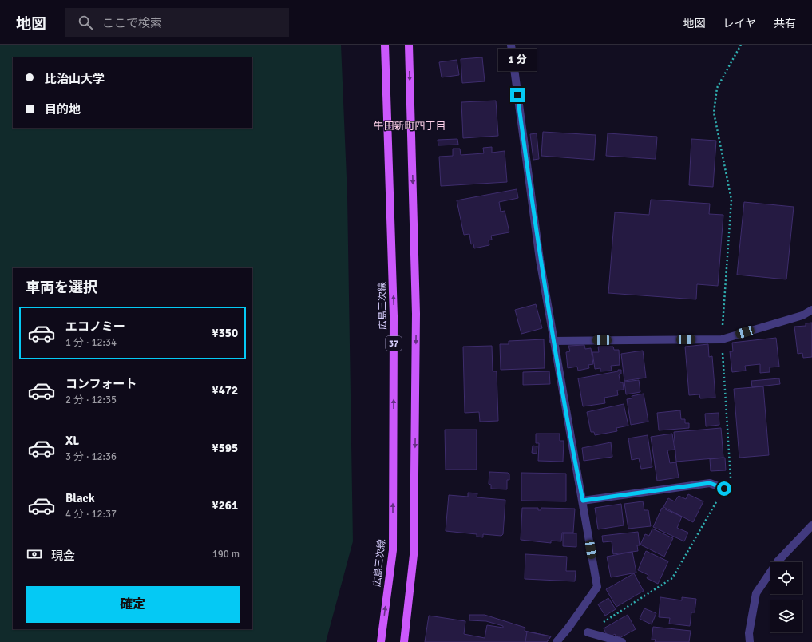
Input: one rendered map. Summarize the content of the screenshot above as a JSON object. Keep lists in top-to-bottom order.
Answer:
{
  "streets": {
    "main road": ["広島三次線", "37"]
  },
  "districts": ["牛田新町四丁目"],
  "page": {
    "header": "地図",
    "search": "ここで検索",
    "nav": ["地図", "レイヤ", "共有"],
    "bubble": "1 分",
    "banner": ["比治山大学", "目的地"],
    "heading": "車両を選択",
    "list": [
      {
        "name": "エコノミー",
        "note": "1 分 · 12:34",
        "value": "¥350"
      },
      {
        "name": "コンフォート",
        "note": "2 分 · 12:35",
        "value": "¥472"
      },
      {
        "name": "XL",
        "note": "3 分 · 12:36",
        "value": "¥595"
      },
      {
        "name": "Black",
        "note": "4 分 · 12:37",
        "value": "¥261"
      }
    ],
    "pay": ["現金", "190 m"],
    "buttons": "確定"
  }
}
